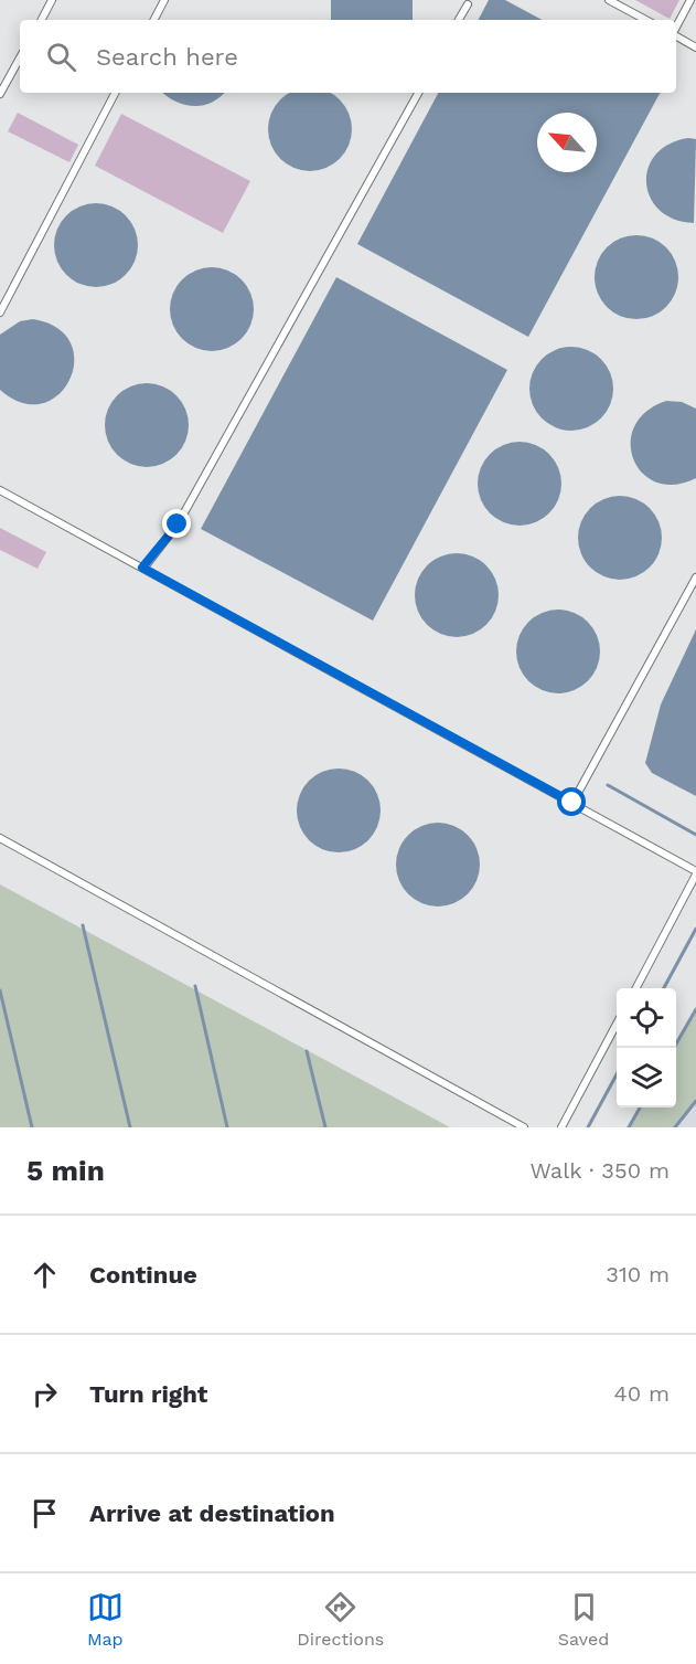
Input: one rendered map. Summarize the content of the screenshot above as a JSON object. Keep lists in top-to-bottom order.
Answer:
{
  "north": "top left",
  "page": {
    "search": "Search here",
    "heading": ["5 min", "Walk · 350 m"],
    "list": [
      ["Continue", "310 m"],
      ["Turn right", "40 m"],
      "Arrive at destination"
    ],
    "nav": ["Map", "Directions", "Saved"]
  }
}
